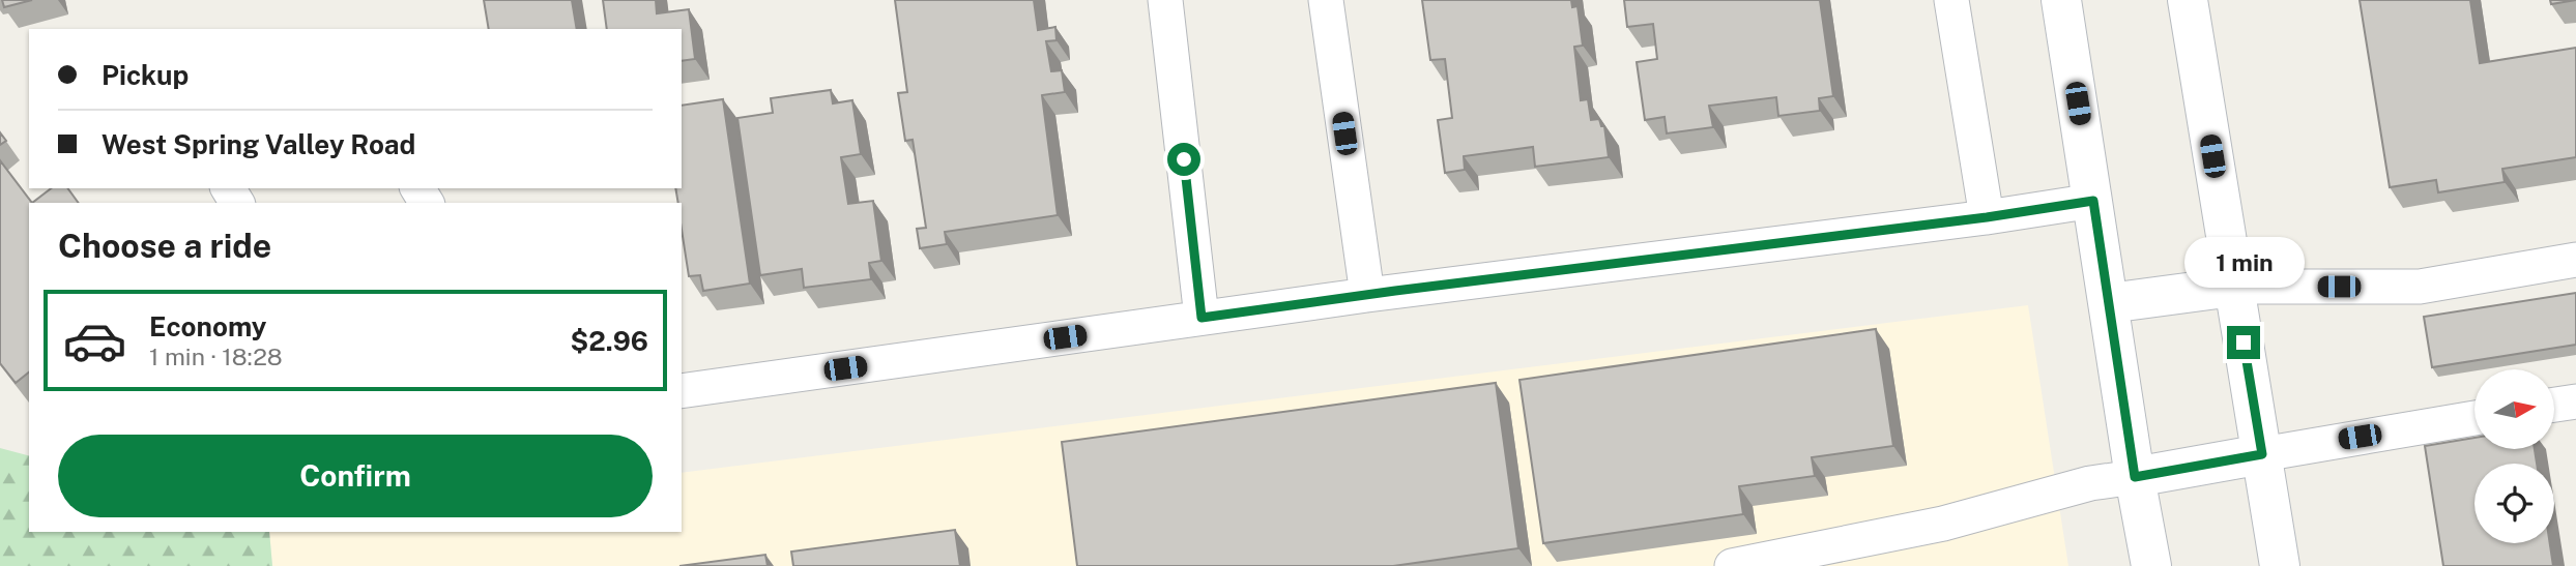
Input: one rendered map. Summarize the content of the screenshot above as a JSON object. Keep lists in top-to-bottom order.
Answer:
{
  "north": "right",
  "page": {
    "banner": ["Pickup", "West Spring Valley Road"],
    "heading": "Choose a ride",
    "bubble": "1 min",
    "list": [
      {
        "name": "Economy",
        "note": "1 min · 18:28",
        "value": "$2.96"
      }
    ],
    "buttons": "Confirm"
  }
}
